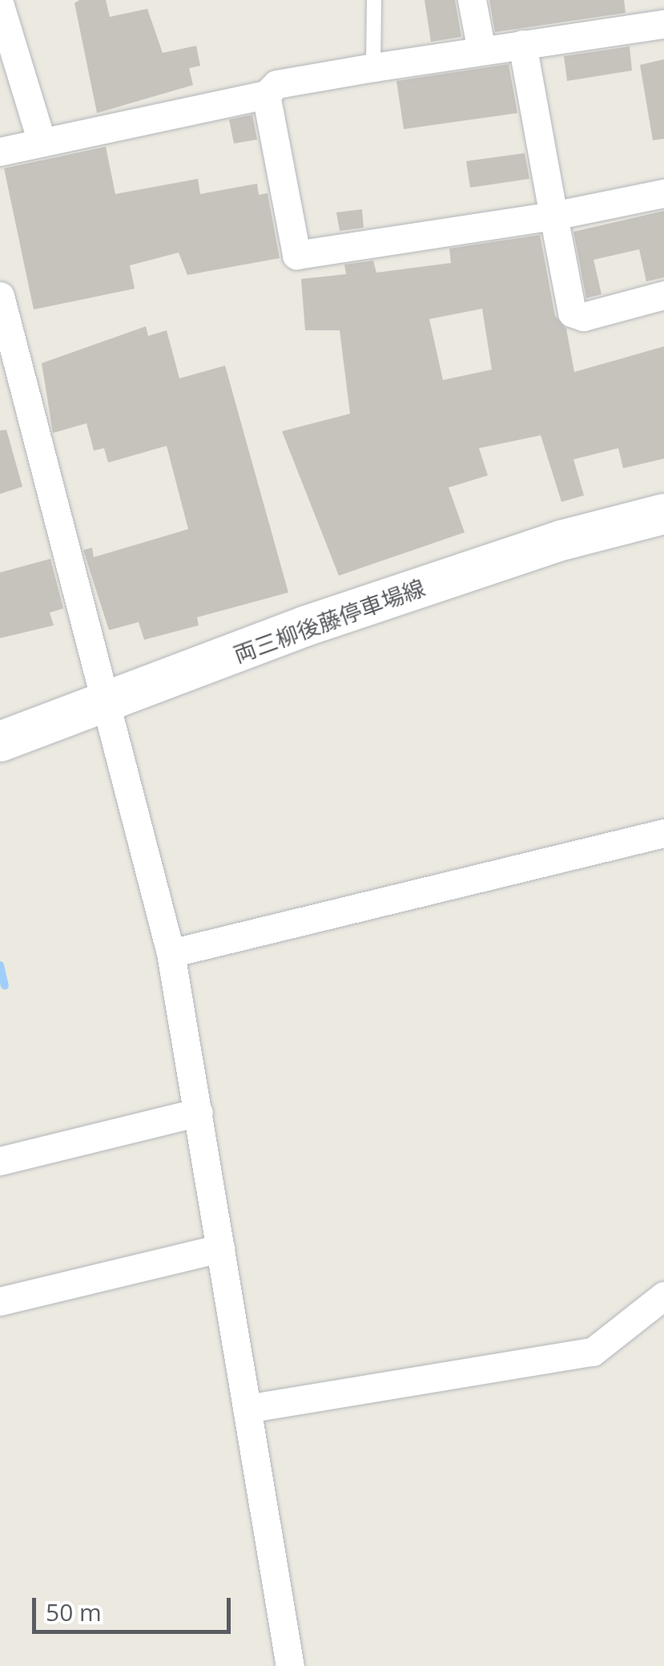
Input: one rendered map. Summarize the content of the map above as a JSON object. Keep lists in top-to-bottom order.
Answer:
{
  "streets": {
    "main road": ["両三柳後藤停車場線"]
  },
  "scale_bar": "50 m"
}
